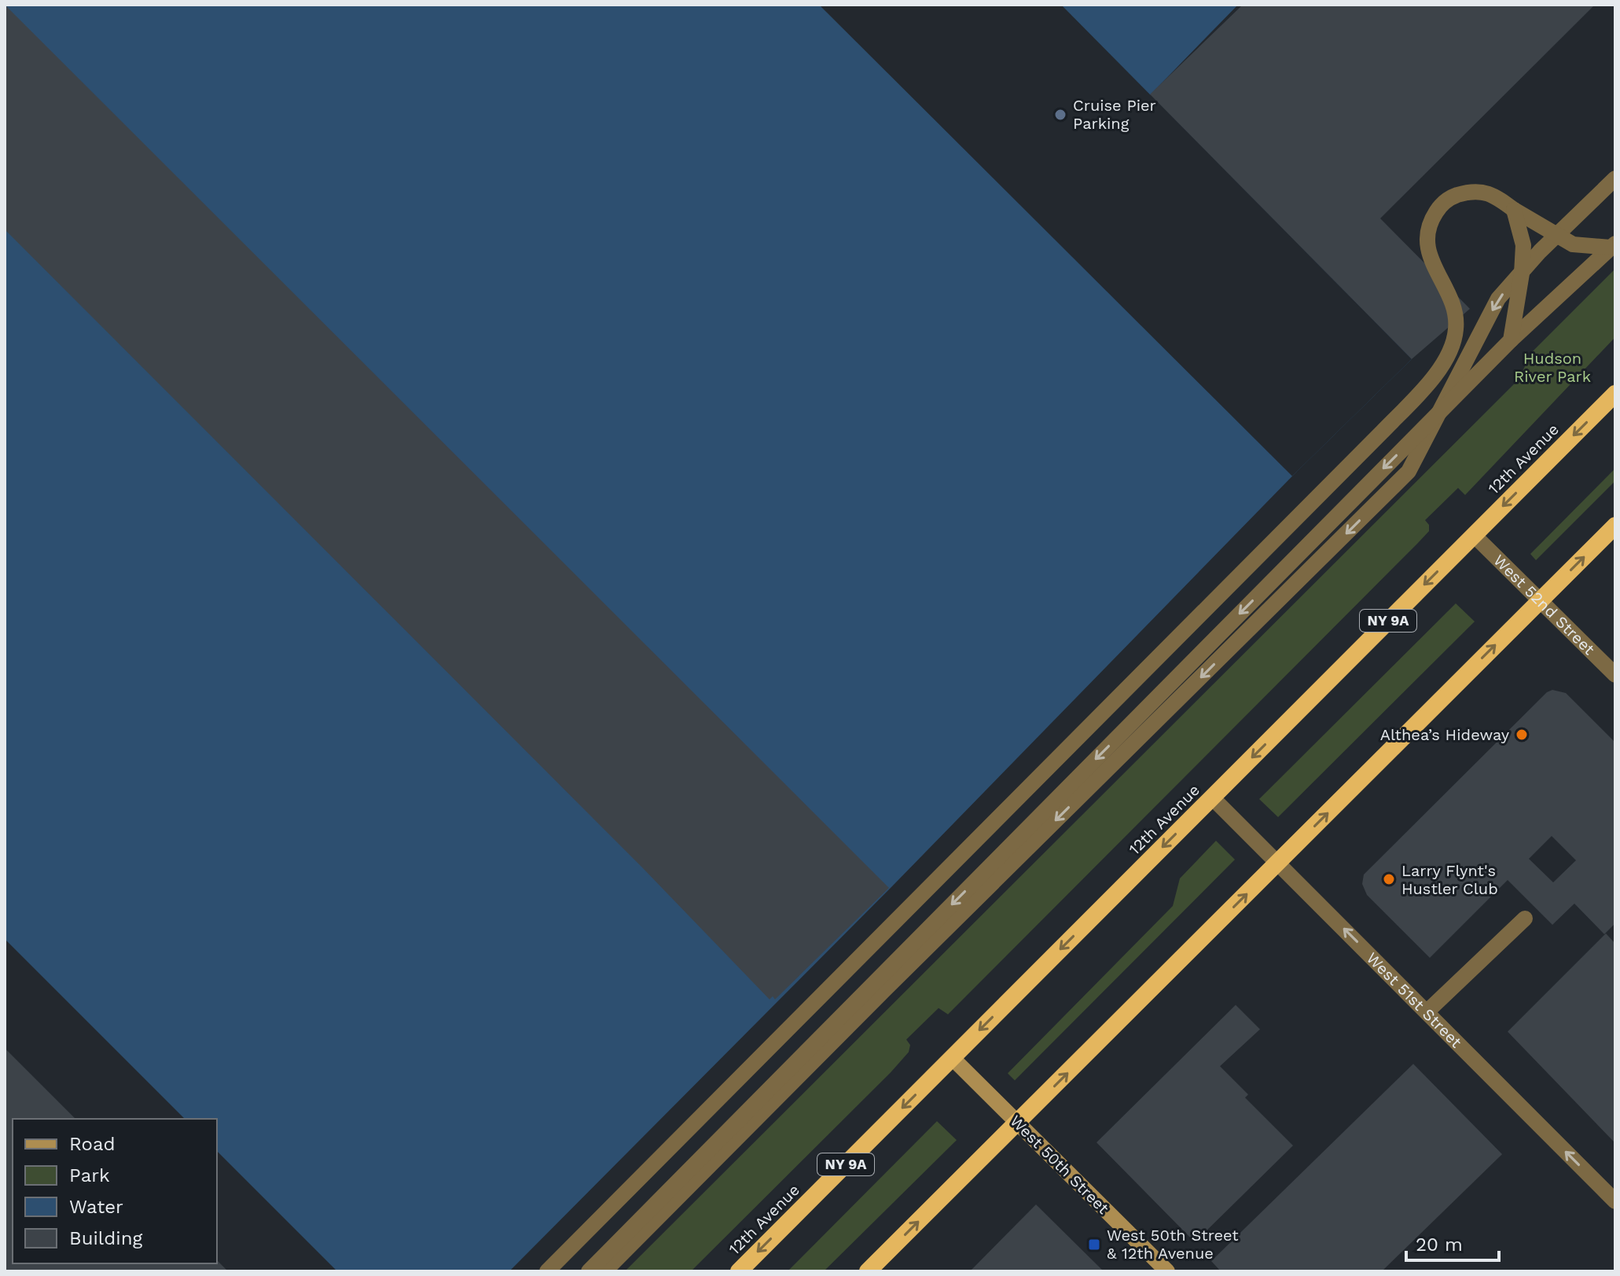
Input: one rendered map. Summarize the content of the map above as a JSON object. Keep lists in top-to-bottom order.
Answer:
{
  "streets": {
    "highway": ["12th Avenue", "NY 9A"],
    "main road": ["West 50th Street"],
    "street": ["West 52nd Street", "West 51st Street"]
  },
  "crossings": [
    ["12th Avenue", "West 52nd Street"],
    ["12th Avenue", "West 51st Street"],
    ["12th Avenue", "West 50th Street"]
  ],
  "one_way": ["West 51st Street"],
  "parks": ["Hudson River Park"],
  "places": {
    "other": ["Cruise Pier Parking", "Althea’s Hideway", "Larry Flynt's Hustler Club"],
    "transit": ["West 50th Street & 12th Avenue"]
  },
  "legend": [
    "Road",
    "Park",
    "Water",
    "Building"
  ],
  "scale_bar": "20 m"
}
